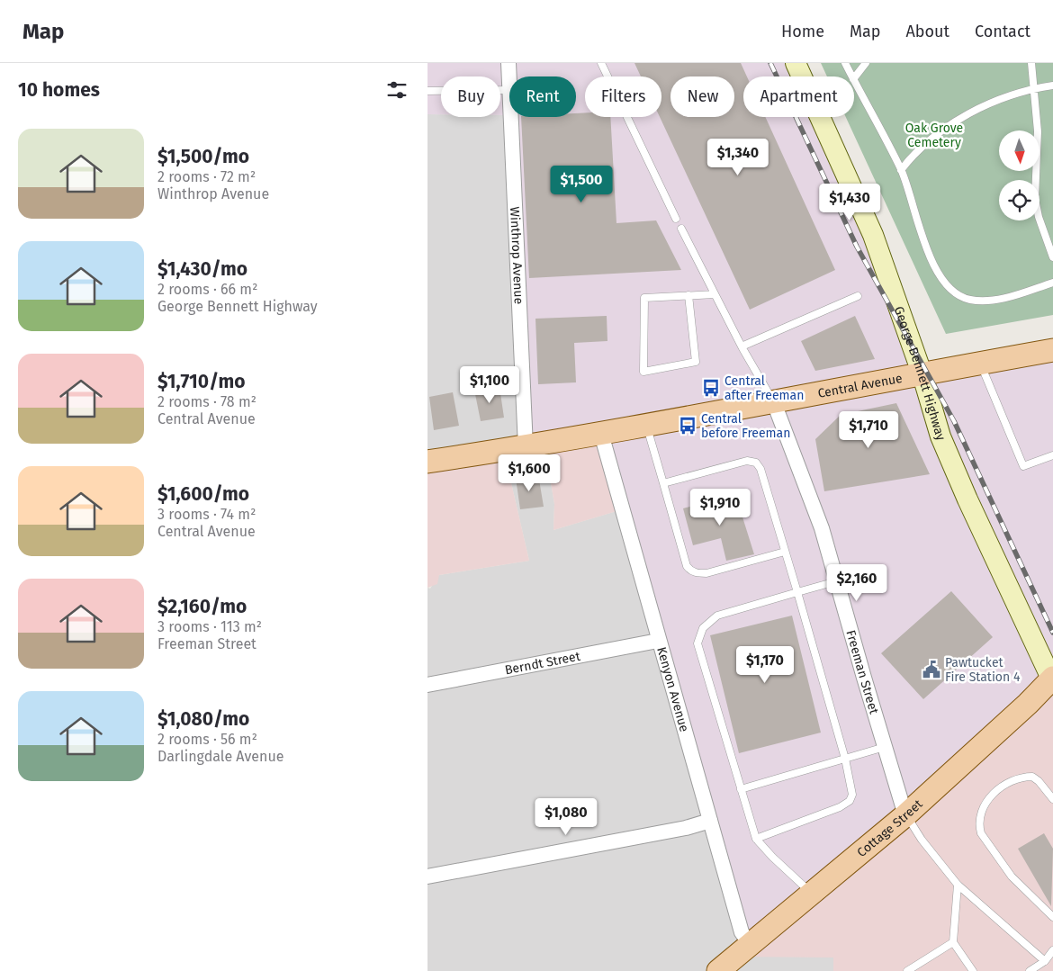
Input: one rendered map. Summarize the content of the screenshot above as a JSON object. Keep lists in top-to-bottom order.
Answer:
{
  "streets": {
    "main road": ["George Bennett Highway", "Central Avenue", "Cottage Street"],
    "street": [
      "Winthrop Avenue",
      "Berndt Street",
      "Freeman Street",
      "Kenyon Avenue"
    ]
  },
  "crossings": [
    ["Winthrop Avenue", "Central Avenue"],
    ["George Bennett Highway", "Central Avenue"],
    ["George Bennett Highway", "Cottage Street"],
    ["Central Avenue", "Freeman Street"],
    ["Central Avenue", "Kenyon Avenue"],
    ["Berndt Street", "Kenyon Avenue"],
    ["Freeman Street", "Cottage Street"],
    ["Kenyon Avenue", "Cottage Street"]
  ],
  "parks": ["Oak Grove Cemetery"],
  "places": {
    "bus stop": ["Central after Freeman", "Central before Freeman"],
    "public building": ["Pawtucket Fire Station 4"]
  },
  "north": "bottom",
  "page": {
    "header": "Map",
    "nav": [
      "Home",
      "Map",
      "About",
      "Contact"
    ],
    "heading": "10 homes",
    "chip": [
      "Buy",
      "Rent",
      "Filters",
      "New",
      "Apartment"
    ],
    "list": [
      {
        "name": "$1,500/mo",
        "note": "2 rooms · 72 m² · Winthrop Avenue"
      },
      {
        "name": "$1,430/mo",
        "note": "2 rooms · 66 m² · George Bennett Highway"
      },
      {
        "name": "$1,710/mo",
        "note": "2 rooms · 78 m² · Central Avenue"
      },
      {
        "name": "$1,600/mo",
        "note": "3 rooms · 74 m² · Central Avenue"
      },
      {
        "name": "$2,160/mo",
        "note": "3 rooms · 113 m² · Freeman Street"
      },
      {
        "name": "$1,080/mo",
        "note": "2 rooms · 56 m² · Darlingdale Avenue"
      }
    ],
    "price": [
      "$1,340",
      "$1,500",
      "$1,430",
      "$1,100",
      "$1,710",
      "$1,600",
      "$1,910",
      "$2,160",
      "$1,170",
      "$1,080"
    ]
  }
}
